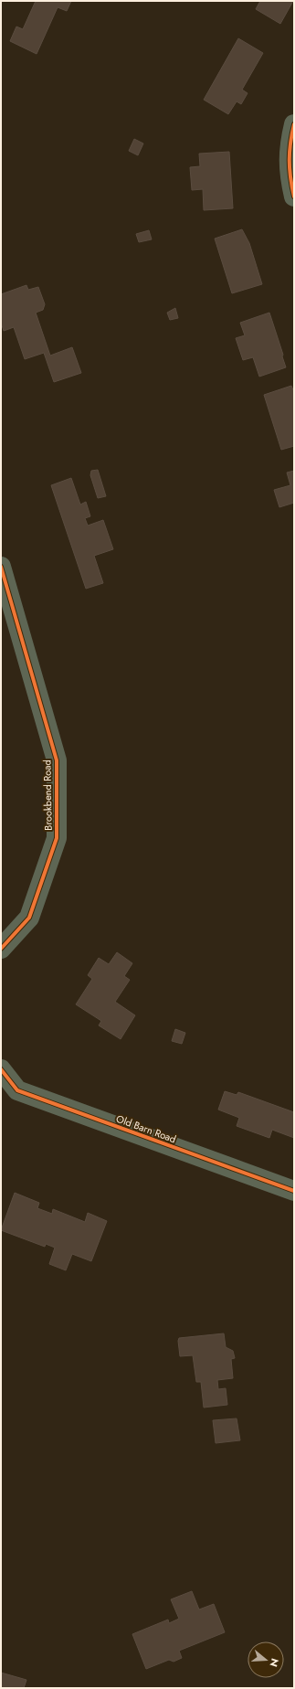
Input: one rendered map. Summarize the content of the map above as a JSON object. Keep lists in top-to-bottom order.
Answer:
{
  "streets": {
    "street": ["Brookbend Road", "Old Barn Road"]
  },
  "north": "right"
}
